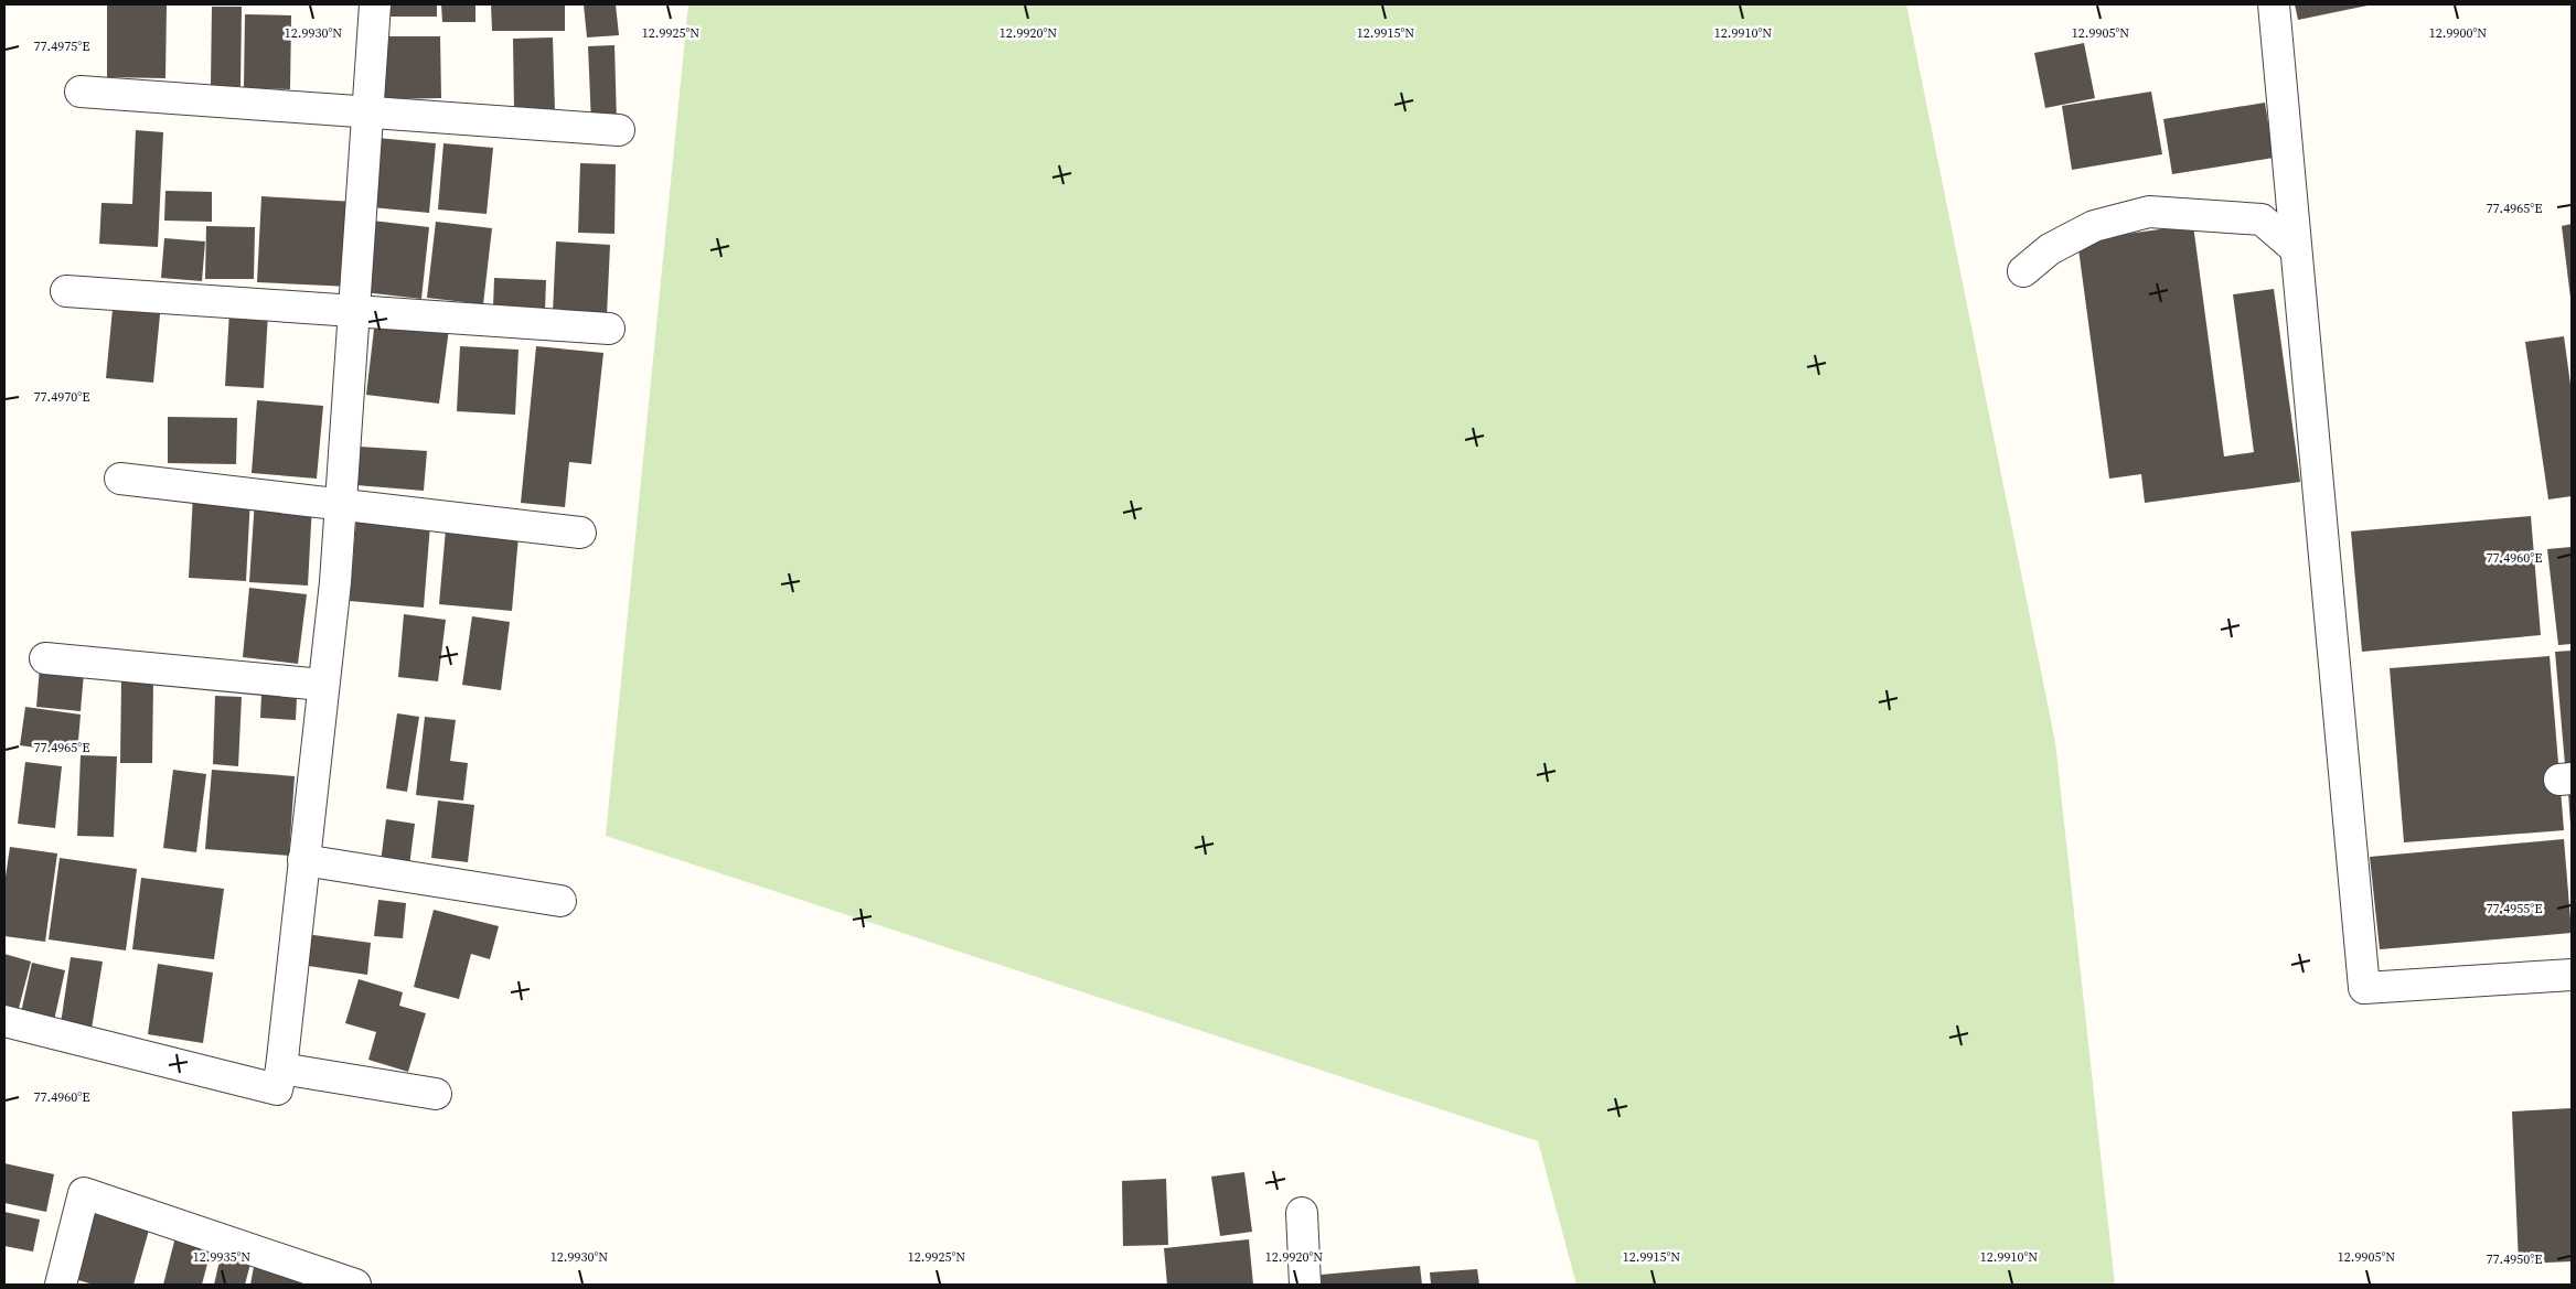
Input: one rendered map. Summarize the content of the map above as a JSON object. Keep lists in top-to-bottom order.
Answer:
{
  "coordinates": [
    "12.9930°N",
    "12.9925°N",
    "12.9920°N",
    "12.9915°N",
    "12.9910°N",
    "12.9905°N",
    "12.9900°N",
    "77.4975°E",
    "77.4965°E",
    "77.4970°E",
    "77.4960°E",
    "77.4955°E",
    "12.9935°N",
    "77.4950°E"
  ]
}
